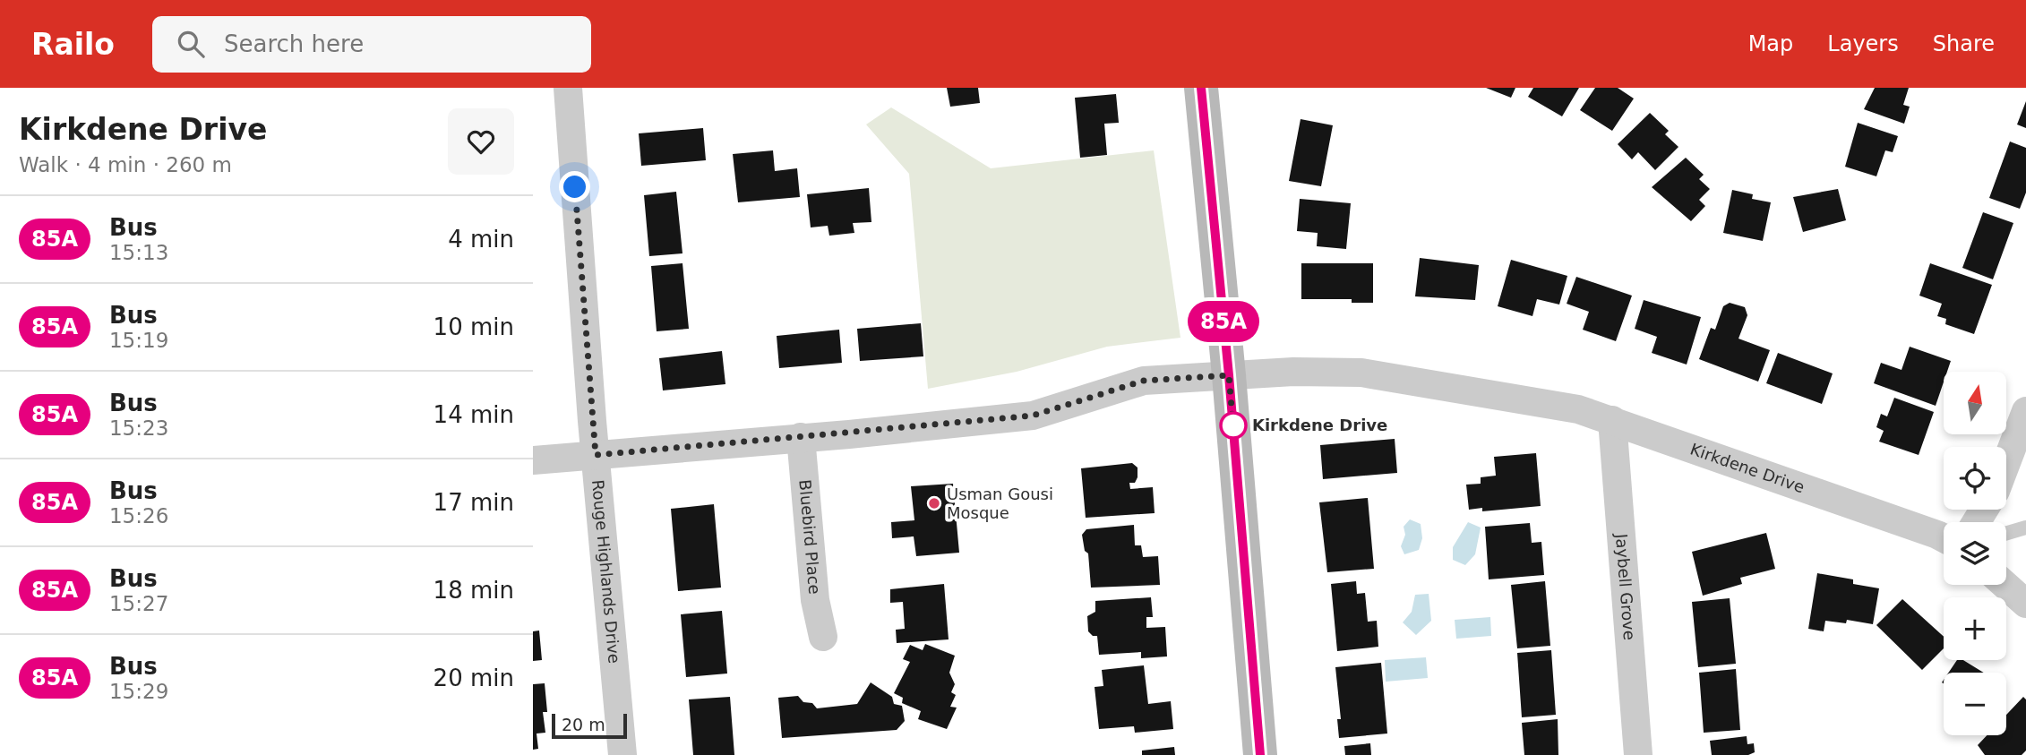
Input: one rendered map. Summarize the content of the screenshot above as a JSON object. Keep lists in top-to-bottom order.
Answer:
{
  "streets": {
    "street": [
      "Kirkdene Drive",
      "Bluebird Place",
      "Rouge Highlands Drive",
      "Jaybell Grove"
    ]
  },
  "crossings": [
    ["Kirkdene Drive", "Bluebird Place"],
    ["Kirkdene Drive", "Rouge Highlands Drive"],
    ["Kirkdene Drive", "Jaybell Grove"]
  ],
  "places": ["Kirkdene Drive", "Usman Gousi Mosque"],
  "lines": ["bus line 85A"],
  "scale_bar": "20 m",
  "north": "top",
  "page": {
    "header": "Railo",
    "search": "Search here",
    "nav": ["Map", "Layers", "Share"],
    "heading": ["Kirkdene Drive", "Walk · 4 min · 260 m"],
    "on_map": "85A",
    "list": [
      {
        "mark": "85A",
        "name": "Bus",
        "note": "15:13",
        "value": "4 min"
      },
      {
        "mark": "85A",
        "name": "Bus",
        "note": "15:19",
        "value": "10 min"
      },
      {
        "mark": "85A",
        "name": "Bus",
        "note": "15:23",
        "value": "14 min"
      },
      {
        "mark": "85A",
        "name": "Bus",
        "note": "15:26",
        "value": "17 min"
      },
      {
        "mark": "85A",
        "name": "Bus",
        "note": "15:27",
        "value": "18 min"
      },
      {
        "mark": "85A",
        "name": "Bus",
        "note": "15:29",
        "value": "20 min"
      }
    ],
    "map_buttons": ["+", "−"],
    "scale": "20 m"
  }
}
